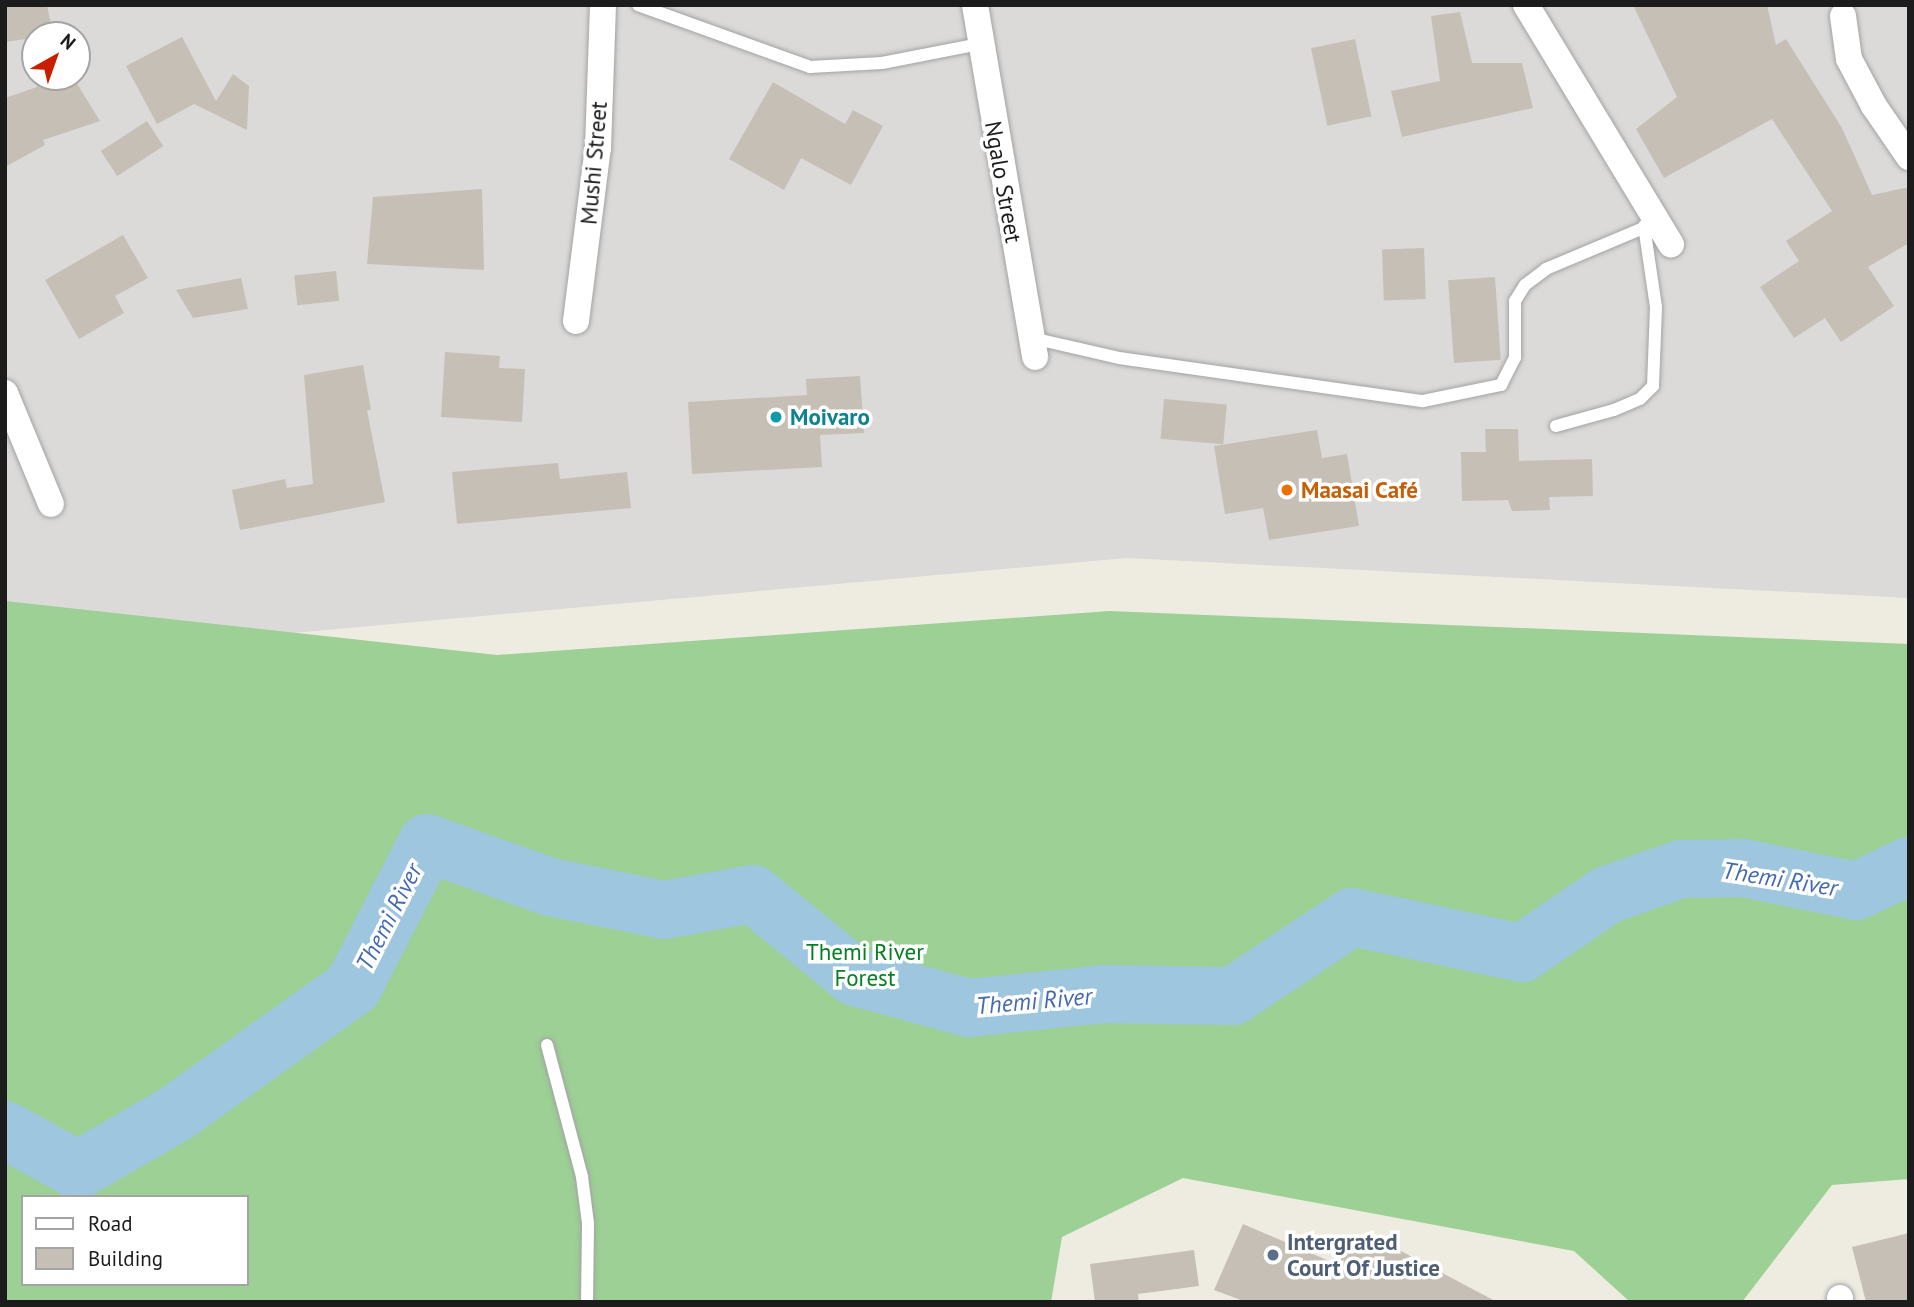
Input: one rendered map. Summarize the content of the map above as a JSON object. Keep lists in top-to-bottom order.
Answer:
{
  "streets": {
    "street": ["Mushi Street", "Ngalo Street"]
  },
  "water": ["Themi River"],
  "parks": ["Themi River Forest"],
  "places": ["Moivaro", "Maasai Café", "Intergrated Court Of Justice"],
  "legend": ["Road", "Building"],
  "north": "top right"
}
